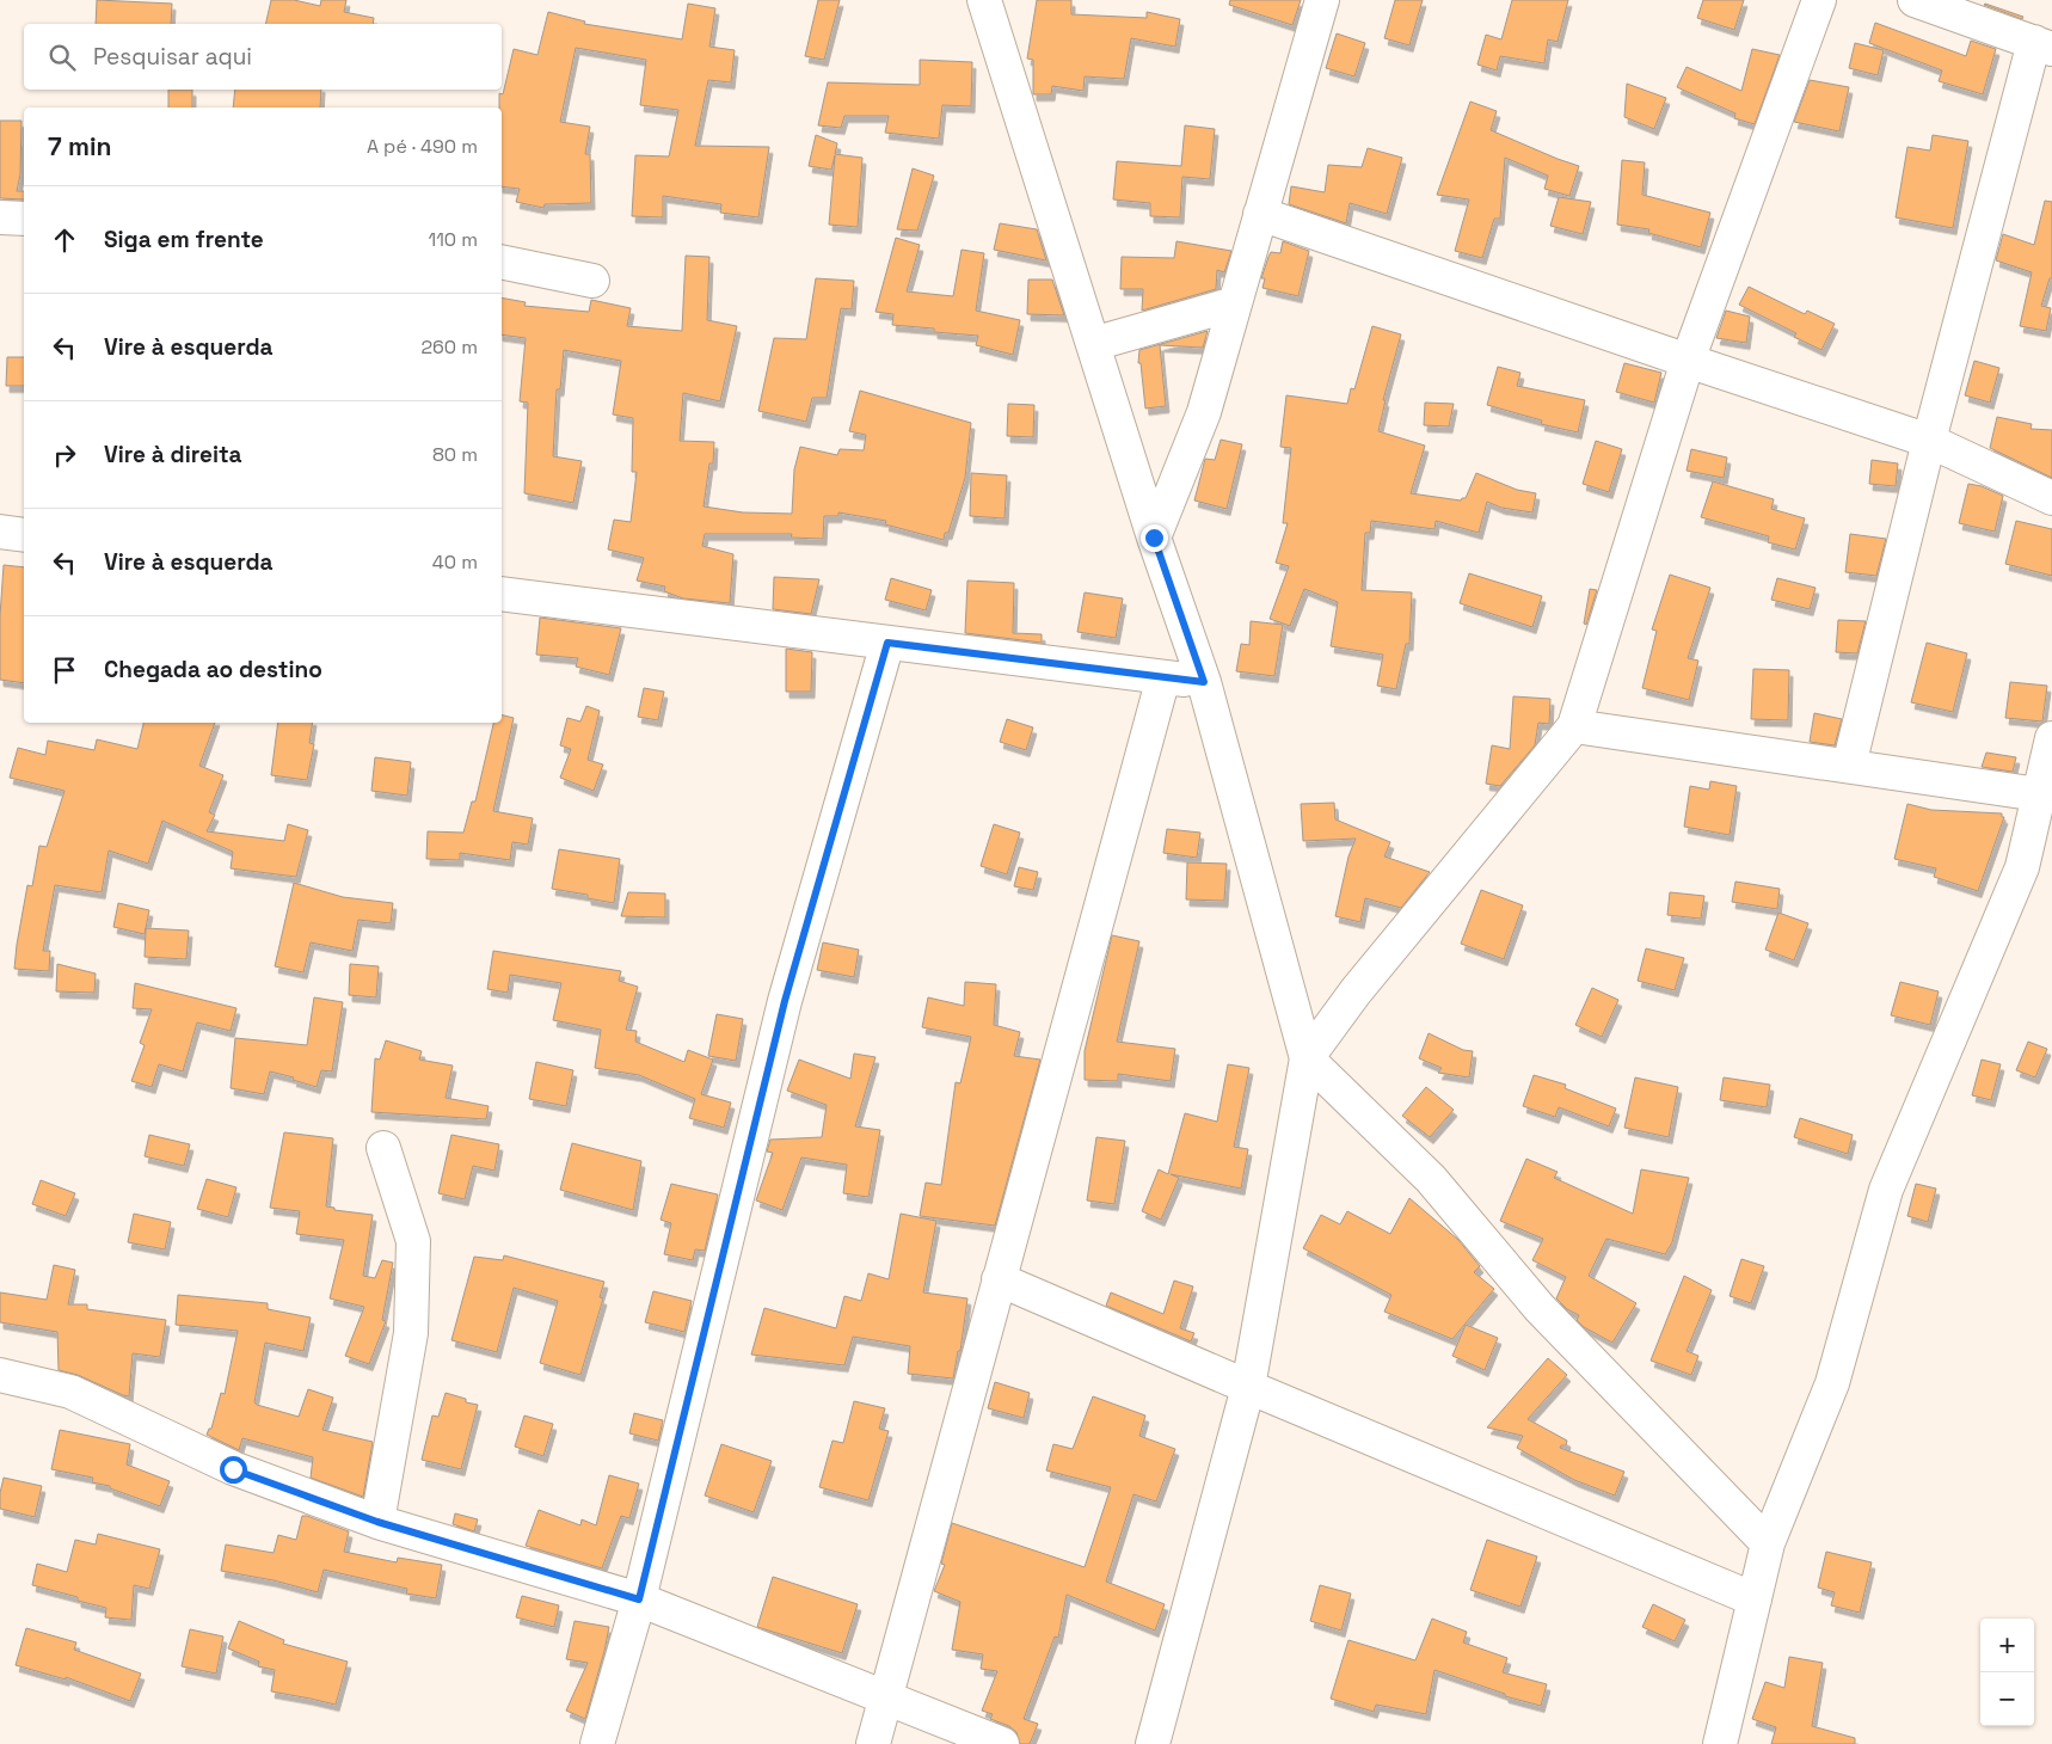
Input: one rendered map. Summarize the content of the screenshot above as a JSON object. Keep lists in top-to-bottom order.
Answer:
{
  "page": {
    "search": "Pesquisar aqui",
    "heading": ["7 min", "A pé · 490 m"],
    "list": [
      ["Siga em frente", "110 m"],
      ["Vire à esquerda", "260 m"],
      ["Vire à direita", "80 m"],
      ["Vire à esquerda", "40 m"],
      "Chegada ao destino"
    ],
    "map_buttons": ["+", "−"]
  }
}
